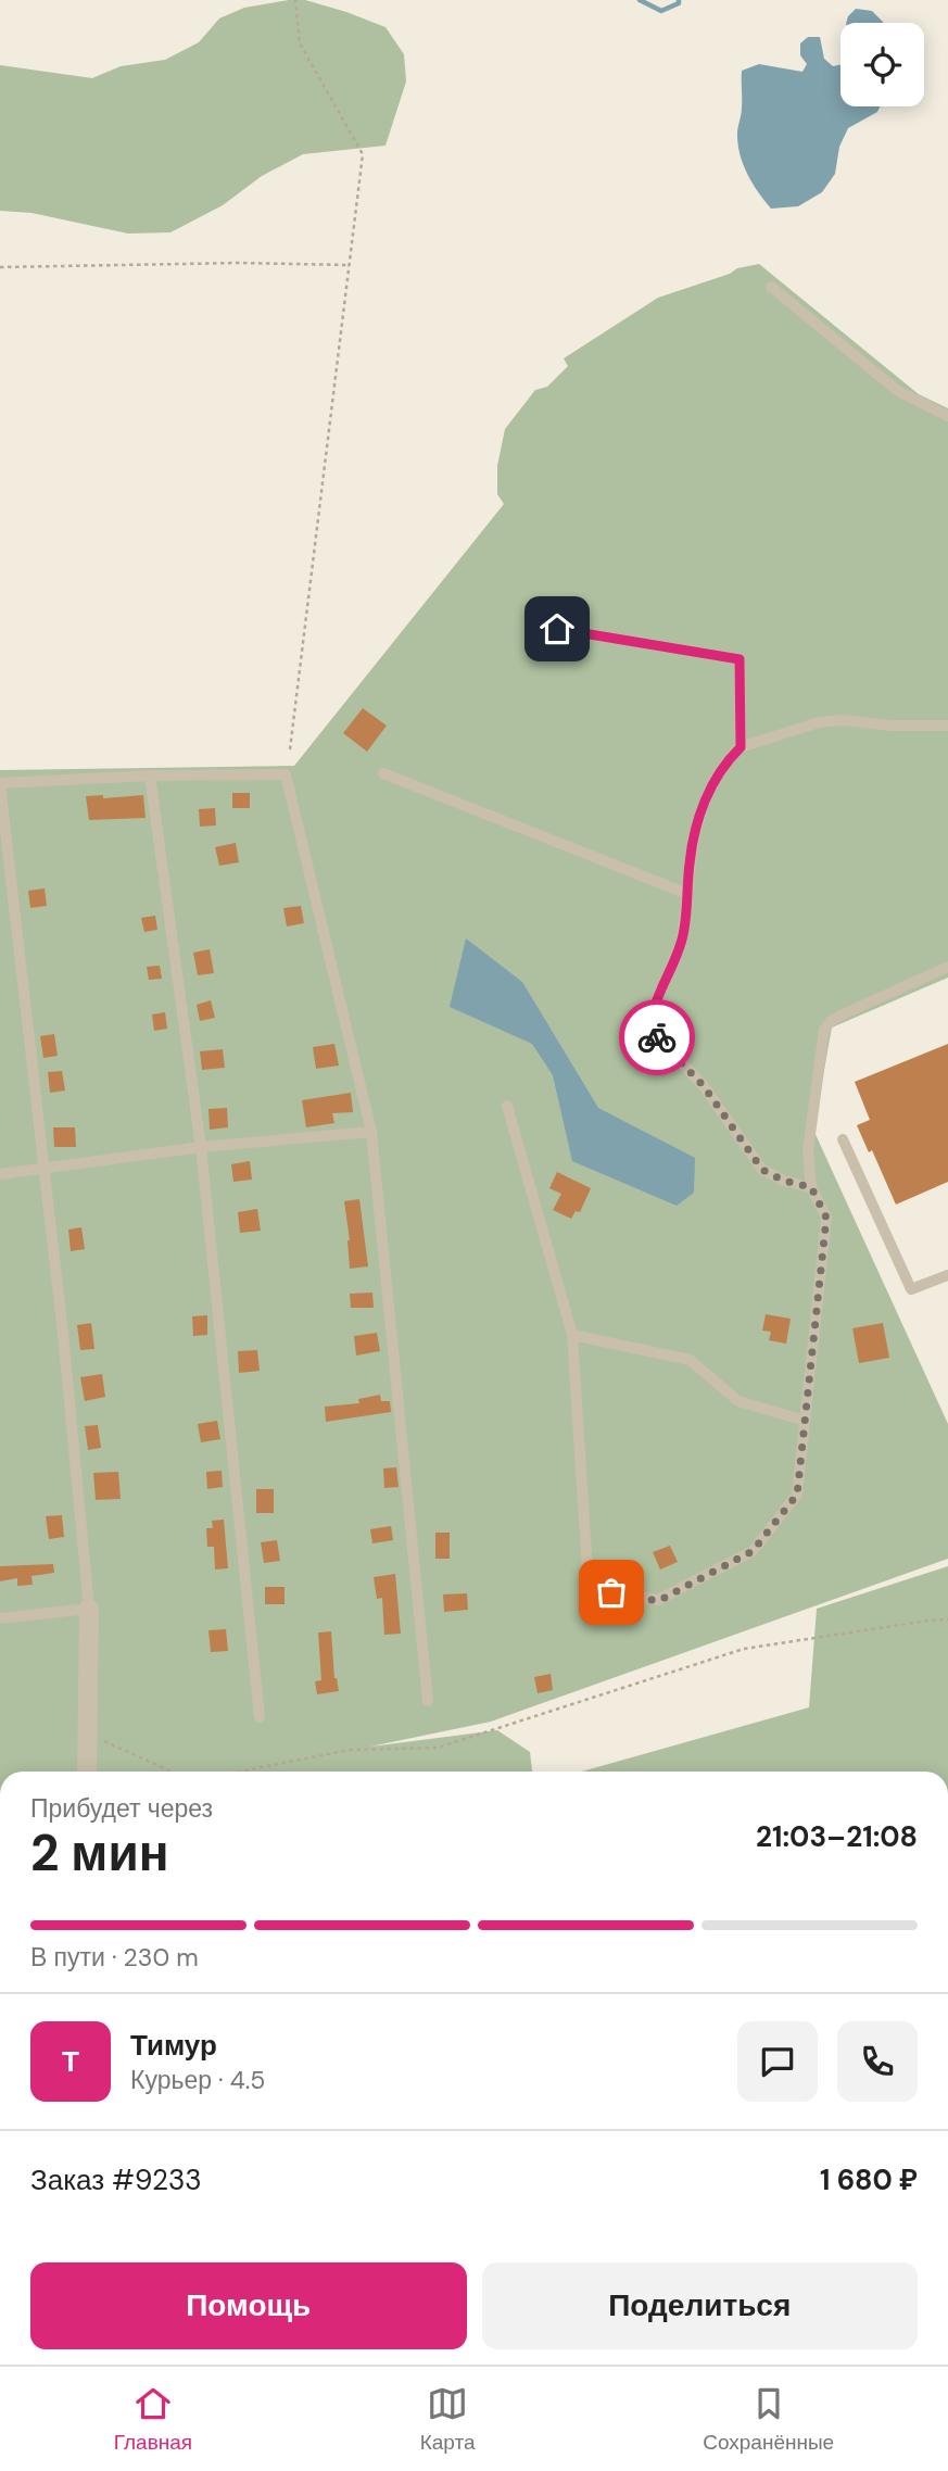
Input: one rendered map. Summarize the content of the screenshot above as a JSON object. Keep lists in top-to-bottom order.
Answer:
{
  "page": {
    "heading": ["2 мин", "Прибудет через", "21:03–21:08"],
    "panel": [
      "Тимур",
      "Курьер · 4.5",
      "Заказ #9233",
      "1 680 ₽"
    ],
    "bar": "В пути · 230 m",
    "round": "Т",
    "buttons": ["Помощь", "Поделиться"],
    "tabs": ["Главная", "Карта", "Сохранённые"]
  }
}
